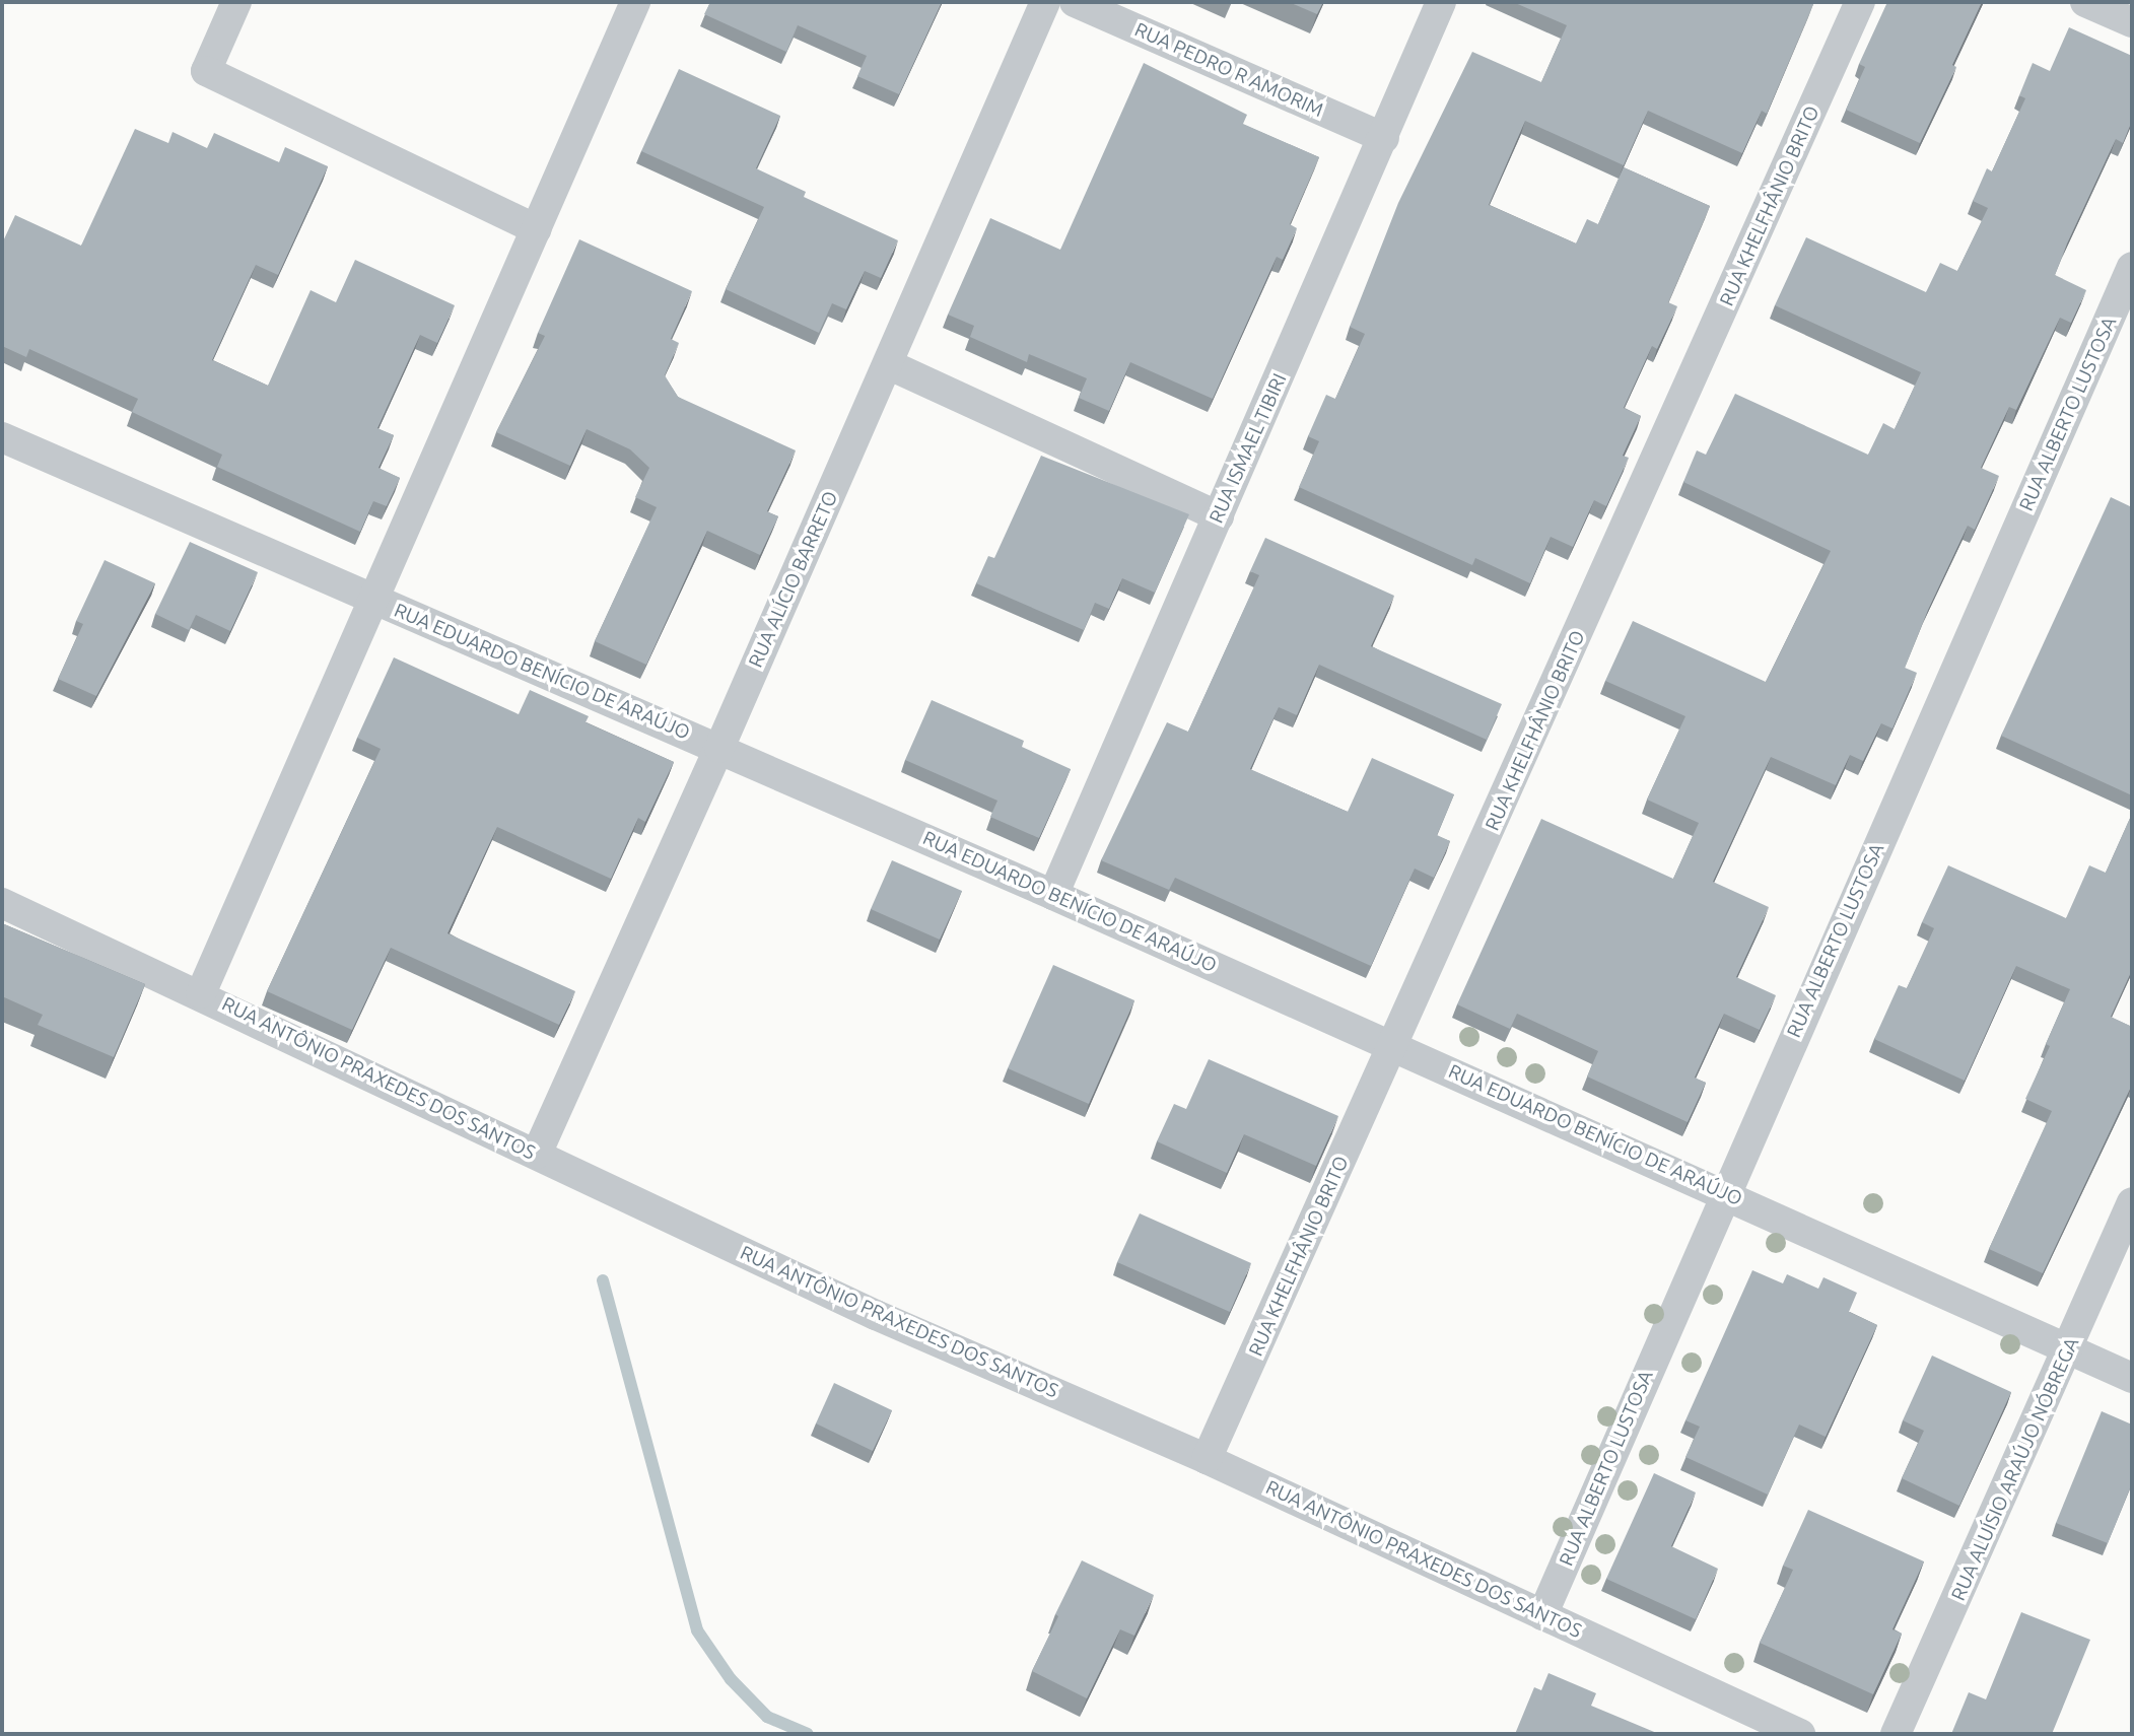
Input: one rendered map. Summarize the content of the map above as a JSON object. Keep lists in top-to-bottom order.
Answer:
{
  "streets": {
    "street": [
      "RUA PEDRO R AMORIM",
      "RUA KHELFHÂNIO BRITO",
      "RUA ALBERTO LUSTOSA",
      "RUA ISMAEL TIBIRI",
      "RUA ALÍCIO BARRETO",
      "RUA EDUARDO BENÍCIO DE ARAÚJO",
      "RUA ANTÔNIO PRAXEDES DOS SANTOS",
      "RUA ALUÍSIO ARAÚJO NÓBREGA"
    ]
  },
  "crossings": [
    ["RUA PEDRO R AMORIM", "RUA ISMAEL TIBIRI"],
    ["RUA KHELFHÂNIO BRITO", "RUA EDUARDO BENÍCIO DE ARAÚJO"],
    ["RUA KHELFHÂNIO BRITO", "RUA ANTÔNIO PRAXEDES DOS SANTOS"],
    ["RUA ALBERTO LUSTOSA", "RUA EDUARDO BENÍCIO DE ARAÚJO"],
    ["RUA ALBERTO LUSTOSA", "RUA ANTÔNIO PRAXEDES DOS SANTOS"],
    ["RUA ISMAEL TIBIRI", "RUA EDUARDO BENÍCIO DE ARAÚJO"],
    ["RUA ALÍCIO BARRETO", "RUA EDUARDO BENÍCIO DE ARAÚJO"],
    ["RUA ALÍCIO BARRETO", "RUA ANTÔNIO PRAXEDES DOS SANTOS"],
    ["RUA EDUARDO BENÍCIO DE ARAÚJO", "RUA ALUÍSIO ARAÚJO NÓBREGA"]
  ]
}
